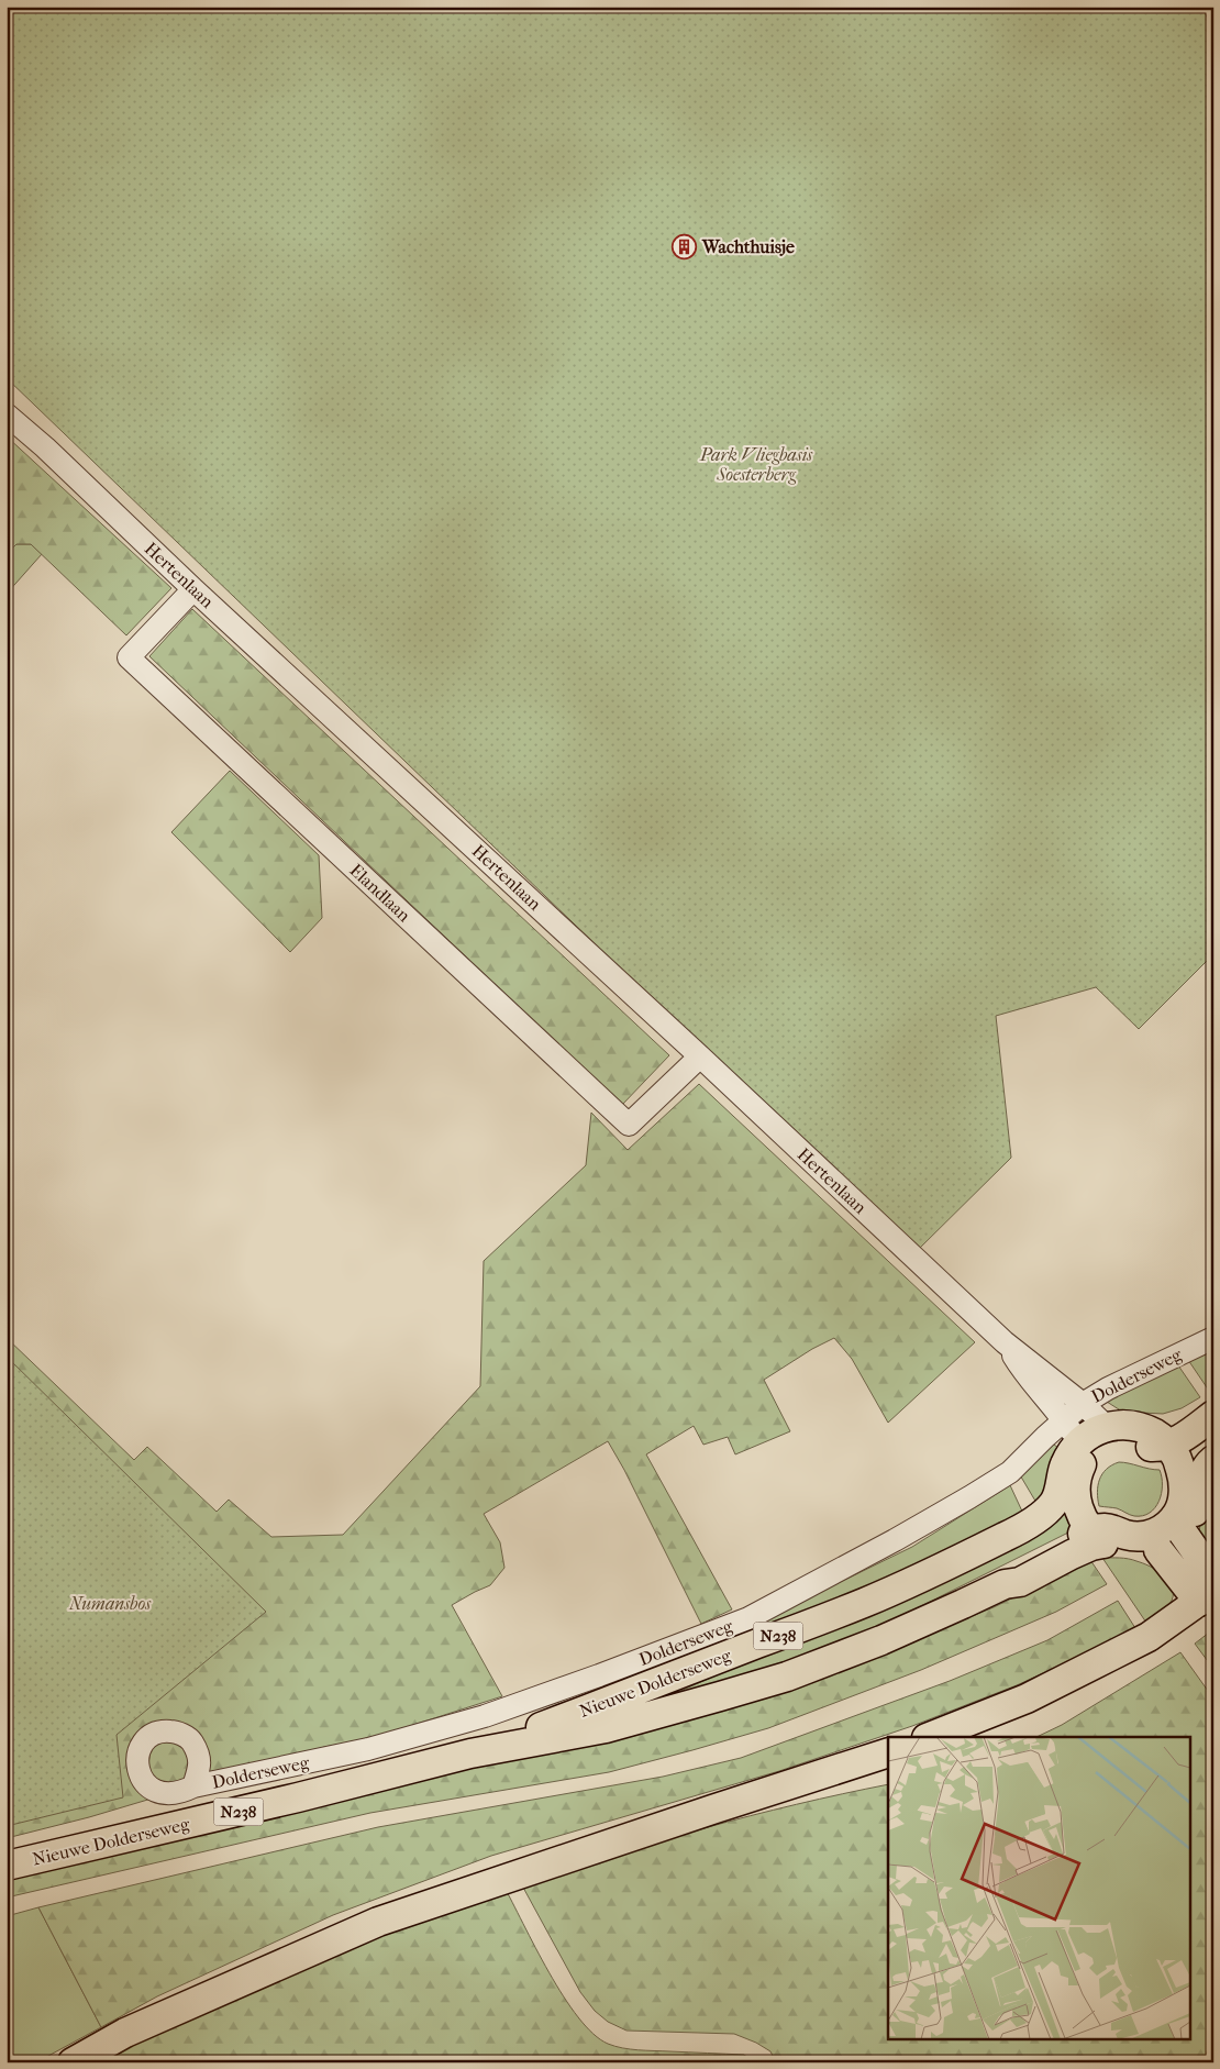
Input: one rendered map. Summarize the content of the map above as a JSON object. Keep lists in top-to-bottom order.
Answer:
{
  "streets": {
    "main road": ["N238", "Nieuwe Dolderseweg"],
    "street": ["Hertenlaan", "Elandlaan", "Dolderseweg"]
  },
  "crossings": [
    ["Hertenlaan", "Elandlaan"],
    ["Hertenlaan", "Dolderseweg"],
    ["Hertenlaan", "N238"],
    ["Hertenlaan", "Nieuwe Dolderseweg"],
    ["N238", "Nieuwe Dolderseweg"]
  ],
  "parks": ["Park Vliegbasis Soesterberg", "Numansbos"],
  "places": {
    "building": ["Wachthuisje"]
  }
}
